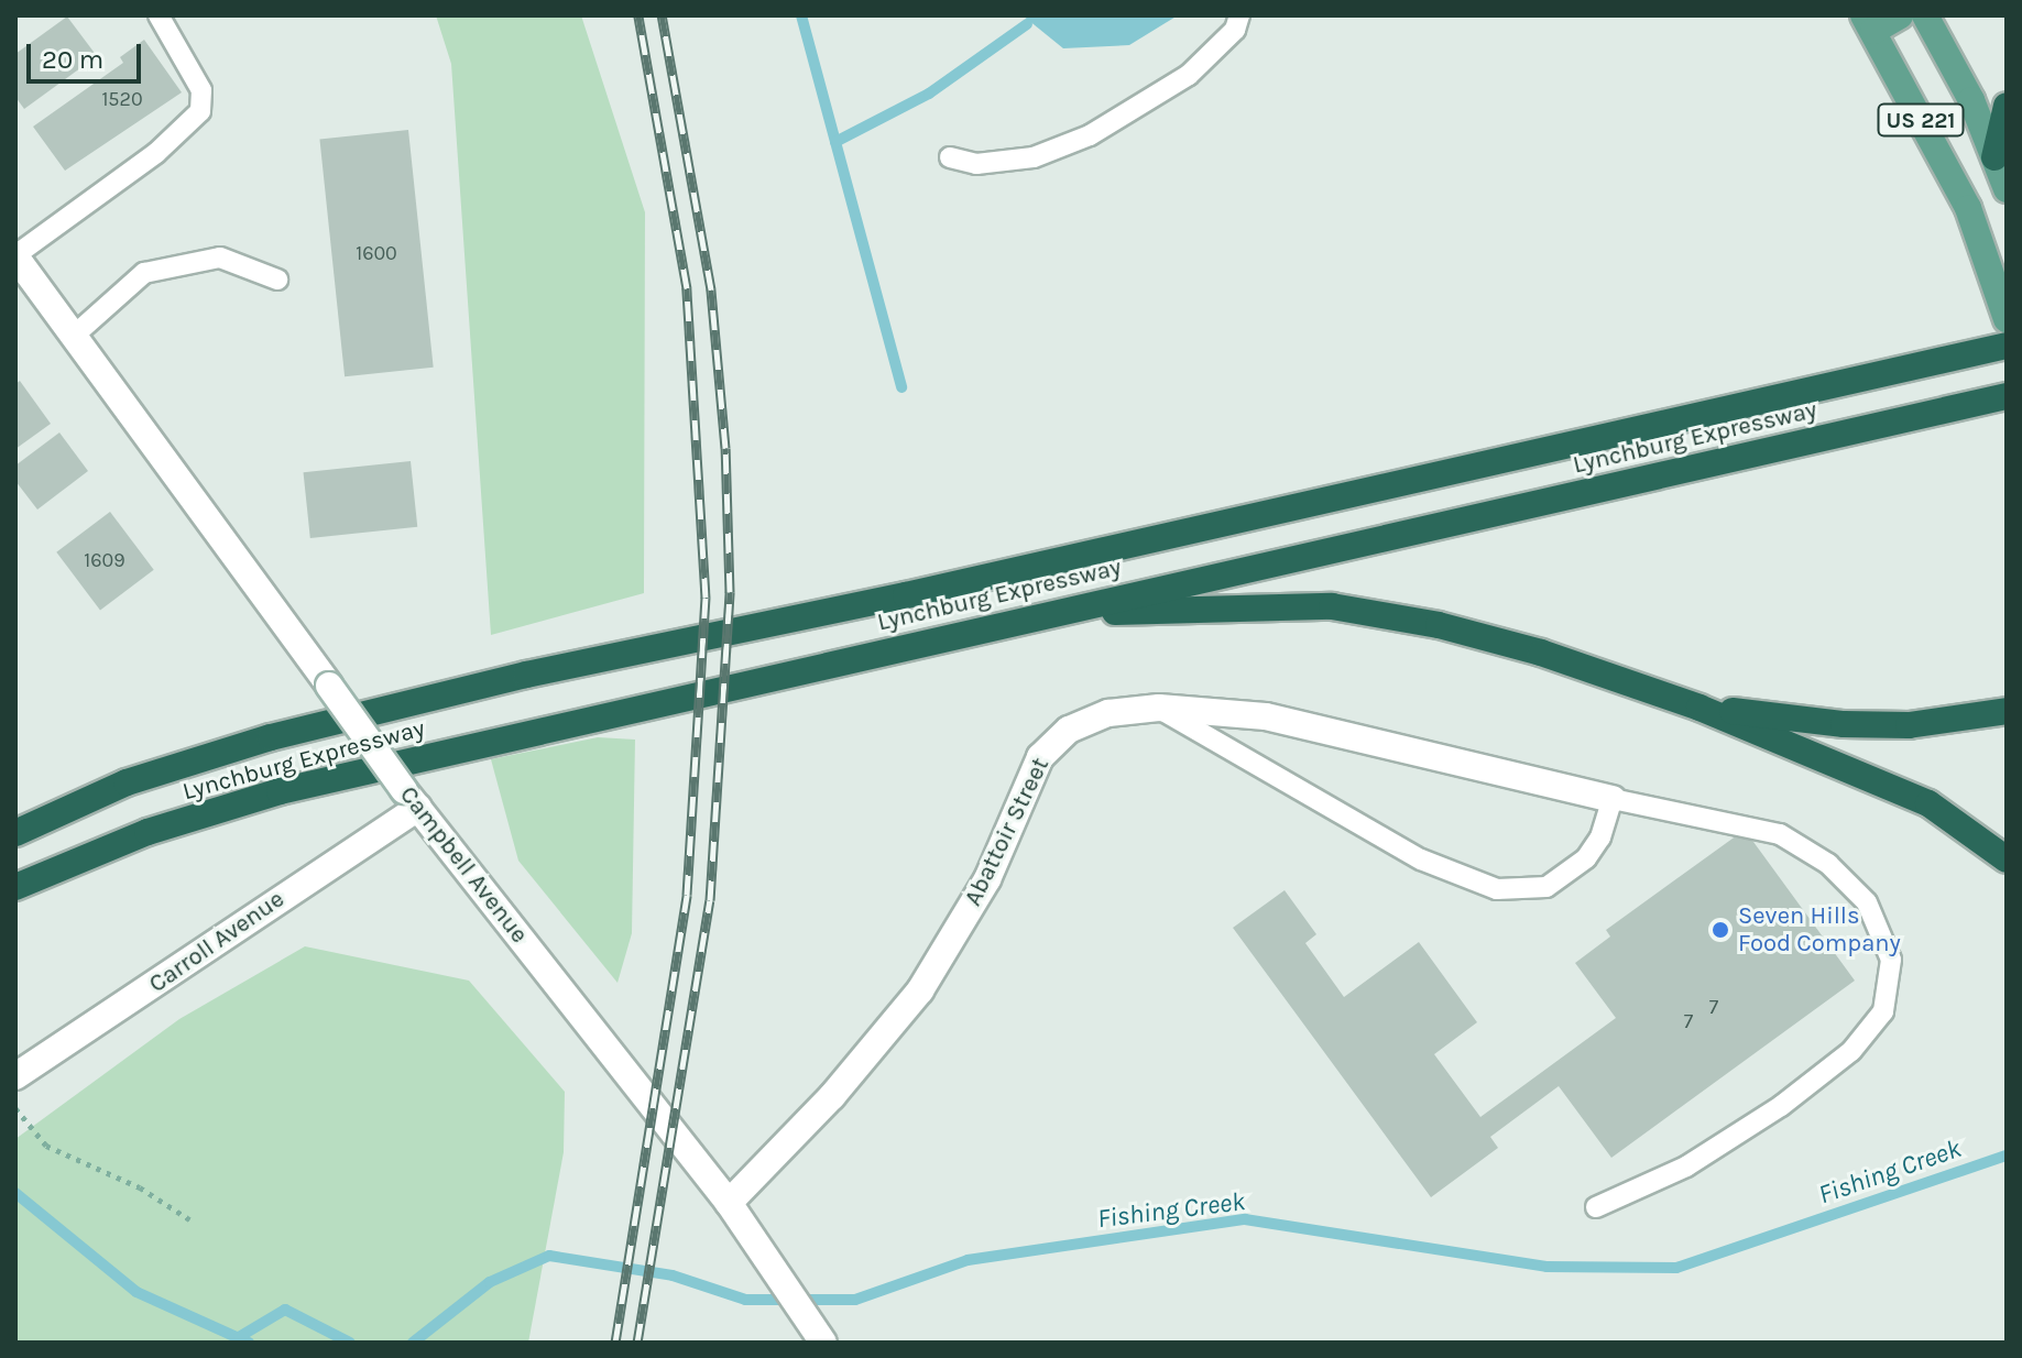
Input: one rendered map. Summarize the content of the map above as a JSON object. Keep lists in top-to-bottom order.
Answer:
{
  "streets": {
    "highway": ["Lynchburg Expressway"],
    "main road": ["US 221"],
    "street": ["Abattoir Street", "Campbell Avenue", "Carroll Avenue"]
  },
  "crossings": [
    ["Abattoir Street", "Campbell Avenue"],
    ["Campbell Avenue", "Carroll Avenue"]
  ],
  "water": ["Fishing Creek"],
  "places": ["Seven Hills Food Company"],
  "house_numbers": [
    "1520",
    "1600",
    "1609",
    "7",
    "7"
  ],
  "scale_bar": "20 m"
}
